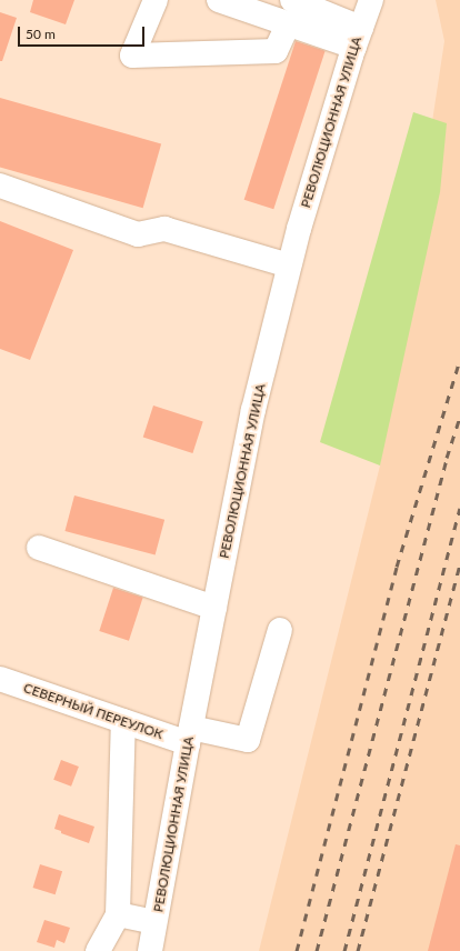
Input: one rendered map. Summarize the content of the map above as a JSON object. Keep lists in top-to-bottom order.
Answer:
{
  "streets": {
    "main road": ["РЕВОЛЮЦИОННАЯ УЛИЦА", "СЕВЕРНЫЙ ПЕРЕУЛОК"]
  },
  "crossings": [
    ["РЕВОЛЮЦИОННАЯ УЛИЦА", "СЕВЕРНЫЙ ПЕРЕУЛОК"]
  ],
  "scale_bar": "50 m"
}
